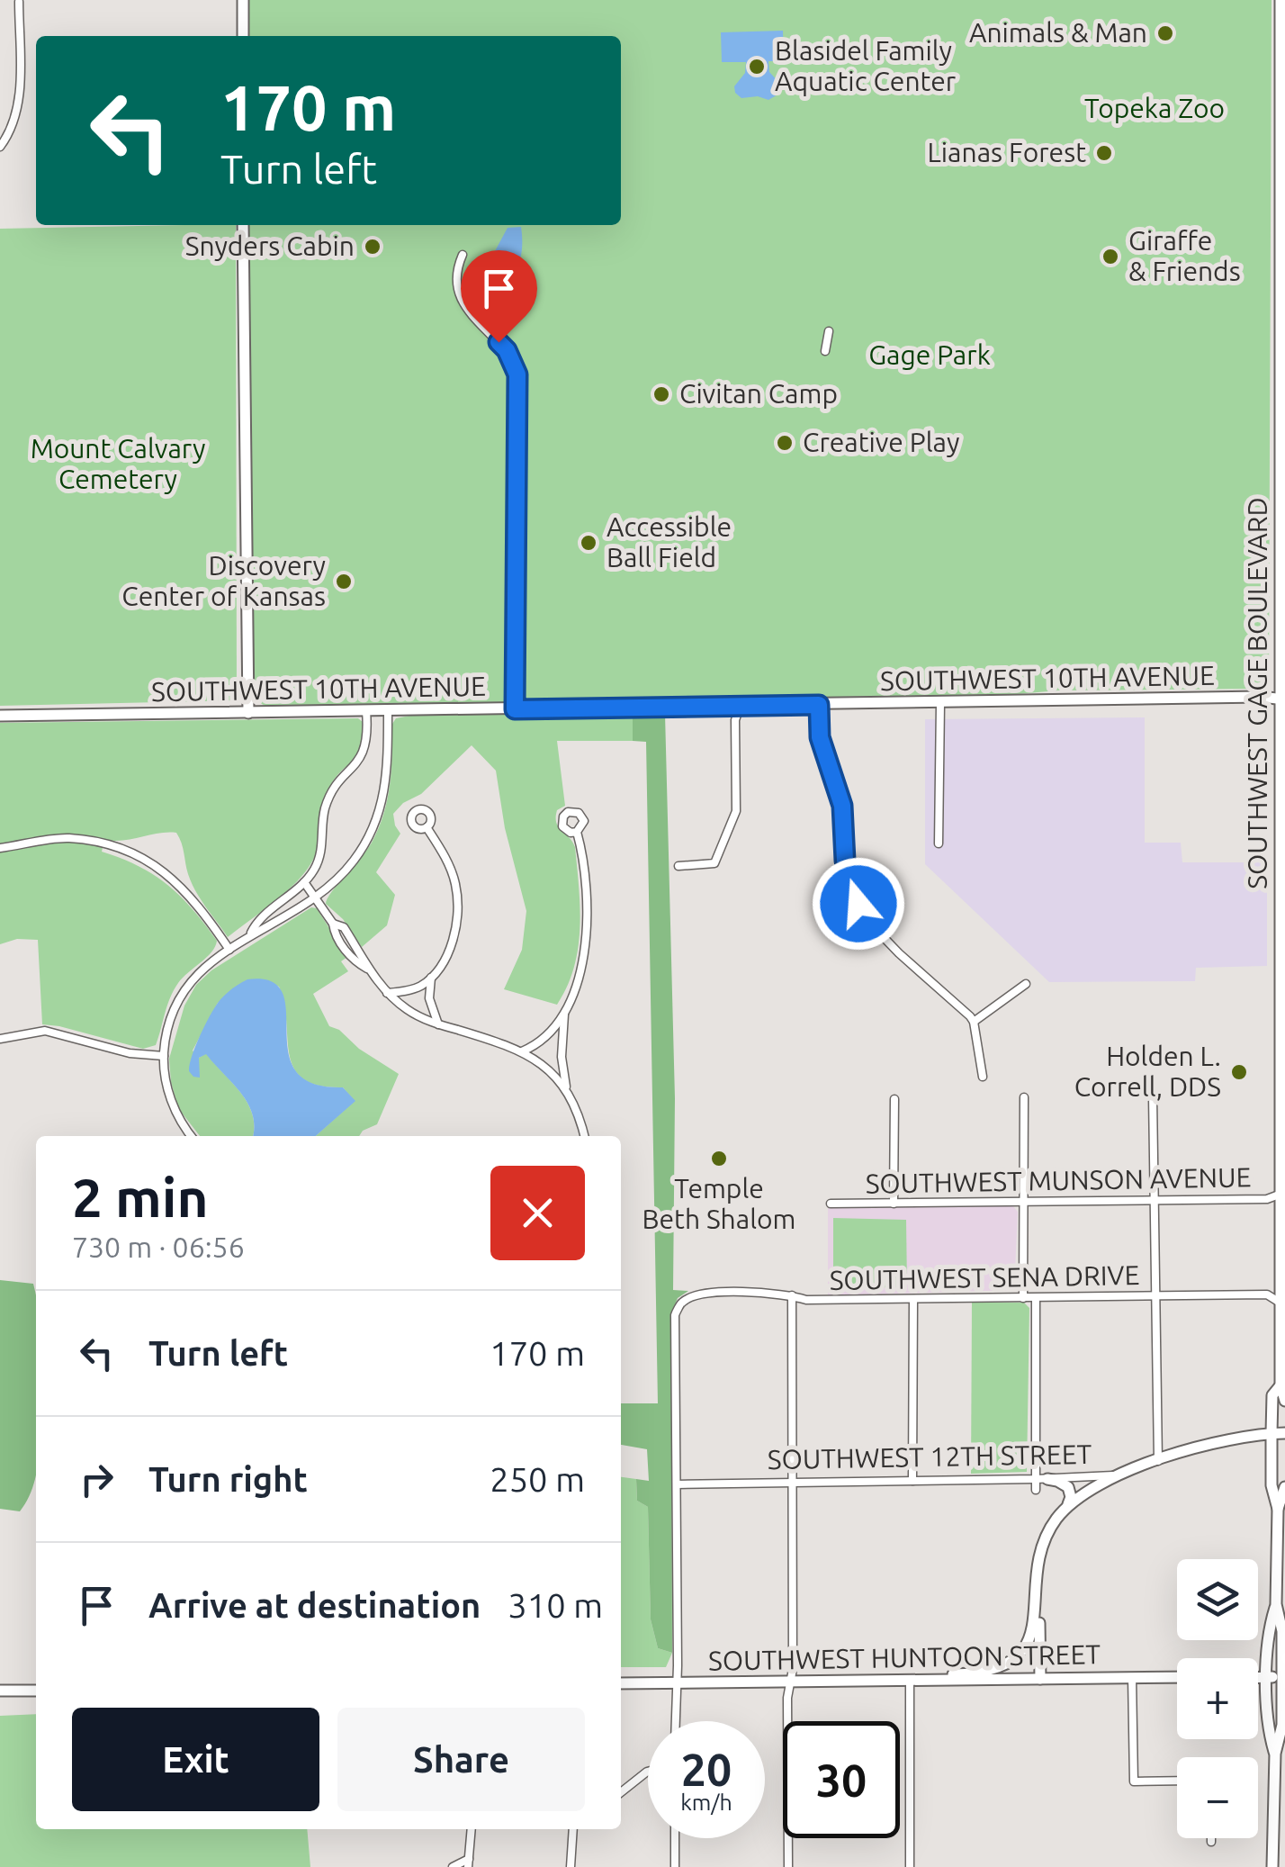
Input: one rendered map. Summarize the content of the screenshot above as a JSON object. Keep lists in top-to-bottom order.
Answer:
{
  "streets": {
    "main road": [
      "SOUTHWEST 10TH AVENUE",
      "SOUTHWEST GAGE BOULEVARD",
      "SOUTHWEST 12TH STREET",
      "SOUTHWEST HUNTOON STREET"
    ],
    "street": ["SOUTHWEST MUNSON AVENUE", "SOUTHWEST SENA DRIVE"]
  },
  "crossings": [
    ["SOUTHWEST 10TH AVENUE", "SOUTHWEST GAGE BOULEVARD"],
    ["SOUTHWEST GAGE BOULEVARD", "SOUTHWEST MUNSON AVENUE"],
    ["SOUTHWEST GAGE BOULEVARD", "SOUTHWEST SENA DRIVE"],
    ["SOUTHWEST GAGE BOULEVARD", "SOUTHWEST 12TH STREET"],
    ["SOUTHWEST SENA DRIVE", "SOUTHWEST 12TH STREET"]
  ],
  "parks": ["Topeka Zoo", "Gage Park", "Mount Calvary Cemetery"],
  "places": [
    "Animals & Man",
    "Blasidel Family Aquatic Center",
    "Lianas Forest",
    "Snyders Cabin",
    "Giraffe & Friends",
    "Civitan Camp",
    "Creative Play",
    "Accessible Ball Field",
    "Discovery Center of Kansas",
    "Holden L. Correll, DDS",
    "Temple Beth Shalom"
  ],
  "page": {
    "turn": ["170 m", "Turn left"],
    "heading": ["2 min", "730 m · 06:56"],
    "list": [
      {
        "name": "Turn left",
        "value": "170 m"
      },
      {
        "name": "Turn right",
        "value": "250 m"
      },
      {
        "name": "Arrive at destination",
        "value": "310 m"
      }
    ],
    "map_buttons": ["+", "−"],
    "buttons": ["Exit", "Share"],
    "speed": "20 km/h",
    "limit": "30"
  }
}
